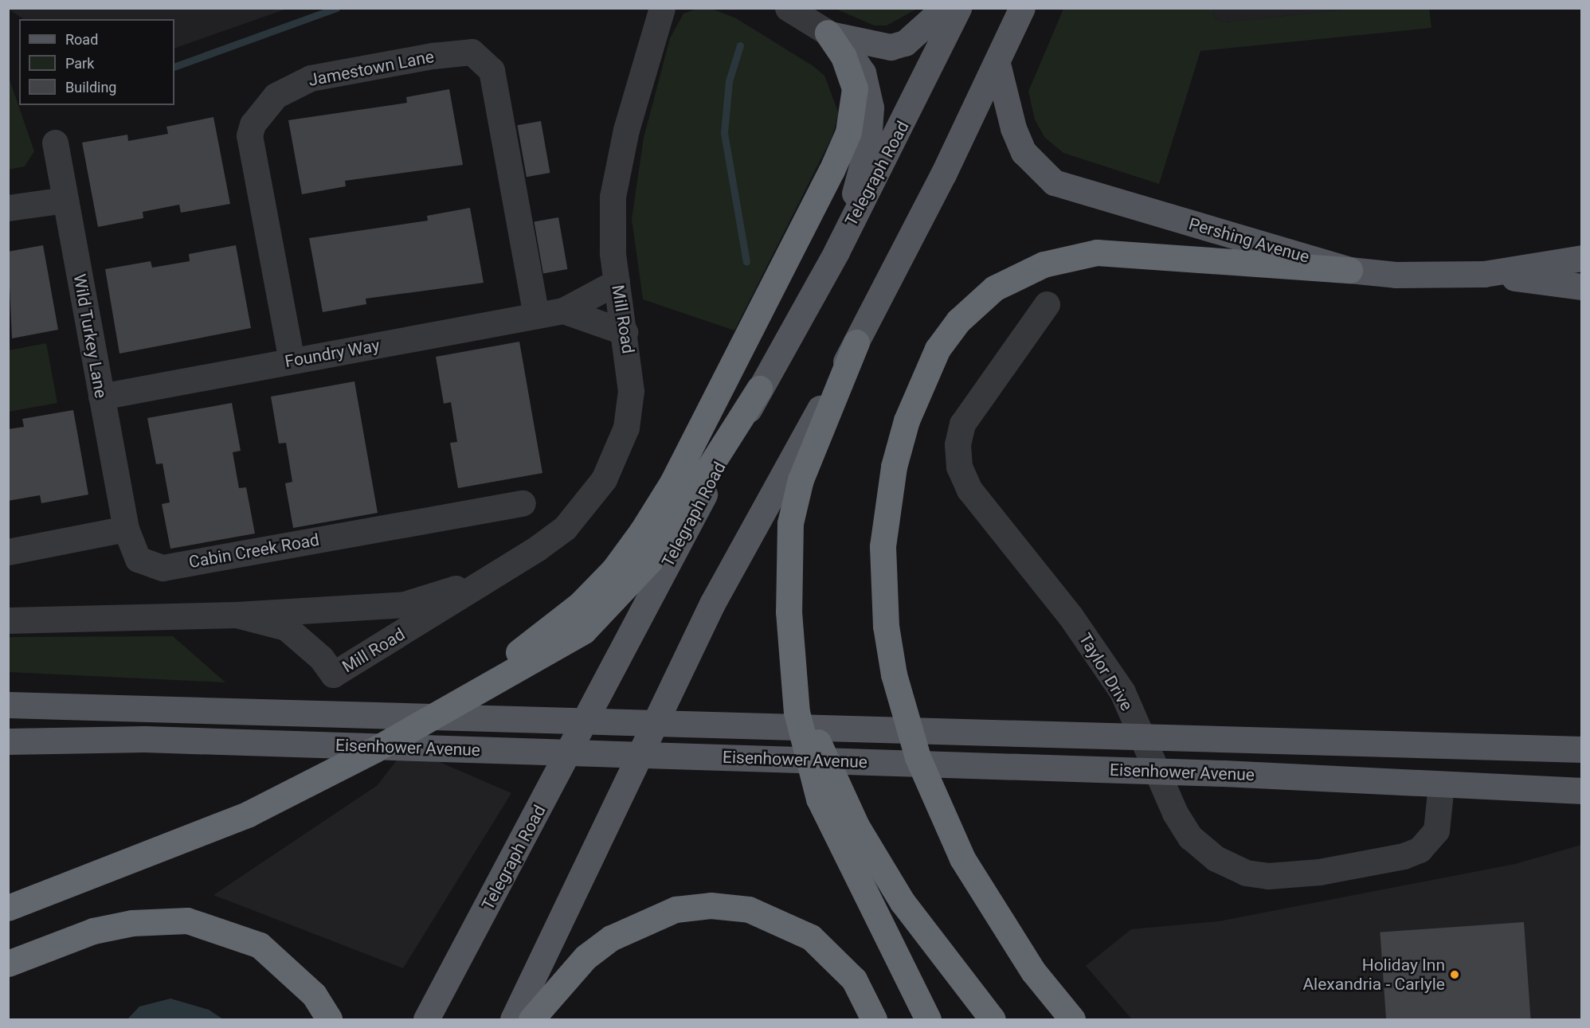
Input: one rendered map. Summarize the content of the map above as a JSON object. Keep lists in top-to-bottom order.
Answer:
{
  "streets": {
    "main road": ["Telegraph Road", "Pershing Avenue", "Eisenhower Avenue"],
    "street": [
      "Jamestown Lane",
      "Mill Road",
      "Wild Turkey Lane",
      "Foundry Way",
      "Cabin Creek Road",
      "Taylor Drive"
    ]
  },
  "crossings": [
    ["Jamestown Lane", "Foundry Way"],
    ["Mill Road", "Foundry Way"],
    ["Wild Turkey Lane", "Foundry Way"],
    ["Wild Turkey Lane", "Cabin Creek Road"],
    ["Taylor Drive", "Eisenhower Avenue"]
  ],
  "places": ["Holiday Inn Alexandria - Carlyle"],
  "legend": ["Road", "Park", "Building"]
}
